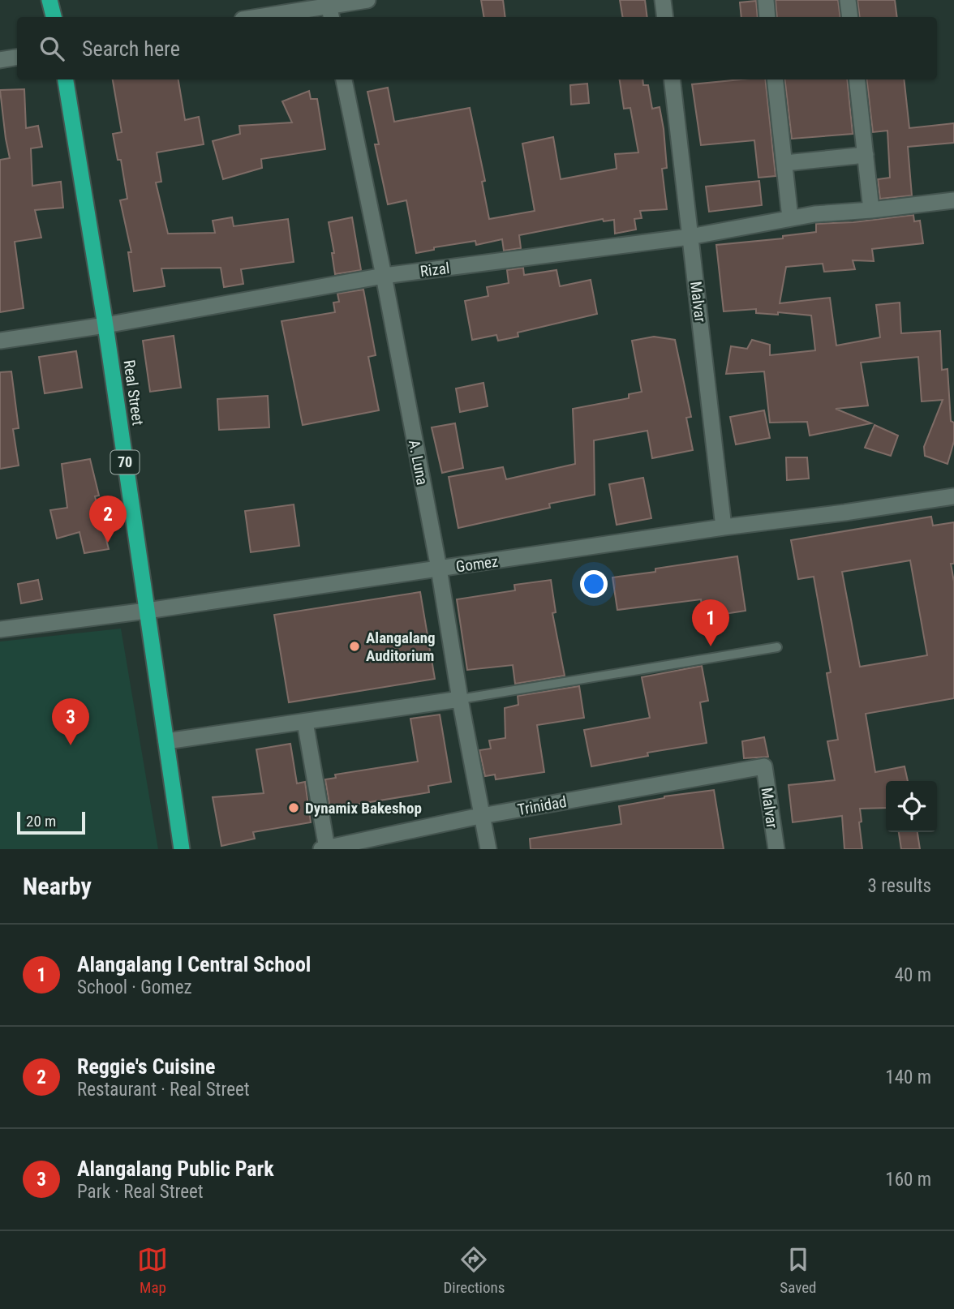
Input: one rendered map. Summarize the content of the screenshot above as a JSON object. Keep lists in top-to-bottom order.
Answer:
{
  "streets": {
    "highway": ["Real Street", "70"],
    "street": [
      "Rizal",
      "Malvar",
      "A. Luna",
      "Gomez",
      "Trinidad"
    ]
  },
  "crossings": [
    ["Rizal", "Malvar"],
    ["Rizal", "Real Street"],
    ["Rizal", "A. Luna"],
    ["Malvar", "Gomez"],
    ["Malvar", "Trinidad"],
    ["Real Street", "Gomez"],
    ["A. Luna", "Gomez"],
    ["A. Luna", "Trinidad"]
  ],
  "places": ["Alangalang Auditorium", "Dynamix Bakeshop"],
  "scale_bar": "20 m",
  "page": {
    "search": "Search here",
    "pins": ["2", "1", "3"],
    "scale": "20 m",
    "heading": ["Nearby", "3 results"],
    "list": [
      {
        "mark": "1",
        "name": "Alangalang I Central School",
        "note": "School · Gomez",
        "value": "40 m"
      },
      {
        "mark": "2",
        "name": "Reggie's Cuisine",
        "note": "Restaurant · Real Street",
        "value": "140 m"
      },
      {
        "mark": "3",
        "name": "Alangalang Public Park",
        "note": "Park · Real Street",
        "value": "160 m"
      }
    ],
    "nav": ["Map", "Directions", "Saved"]
  }
}
